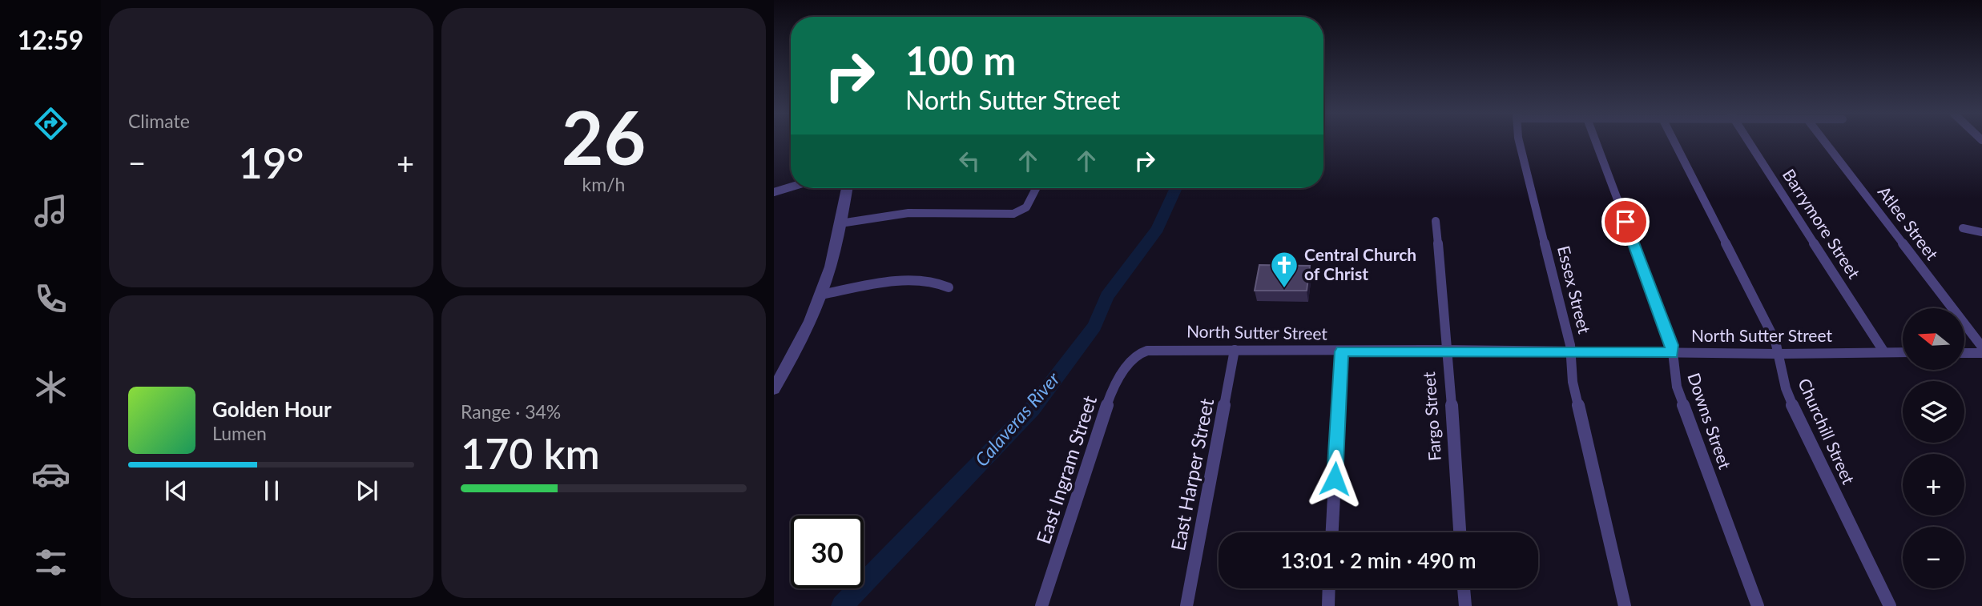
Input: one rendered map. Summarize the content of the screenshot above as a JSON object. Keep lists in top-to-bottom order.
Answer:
{
  "streets": {
    "street": [
      "Atlee Street",
      "Barrymore Street",
      "Essex Street",
      "North Sutter Street",
      "Fargo Street",
      "Downs Street",
      "Churchill Street",
      "East Ingram Street",
      "East Harper Street"
    ]
  },
  "crossings": [
    ["Barrymore Street", "North Sutter Street"],
    ["Essex Street", "North Sutter Street"],
    ["North Sutter Street", "Fargo Street"],
    ["North Sutter Street", "Downs Street"],
    ["North Sutter Street", "Churchill Street"],
    ["North Sutter Street", "East Ingram Street"],
    ["North Sutter Street", "East Harper Street"]
  ],
  "water": ["Calaveras River"],
  "places": {
    "church": ["Central Church of Christ"]
  },
  "north": "left",
  "page": {
    "tabs": "12:59",
    "tile": [
      "Climate",
      ["26", "km/h"],
      ["Range · 34%", "170 km"]
    ],
    "turn": ["100 m", "North Sutter Street"],
    "heat": ["−", "19°", "+"],
    "map_buttons": ["+", "−"],
    "song": ["Golden Hour", "Lumen"],
    "limit": "30",
    "trip": "13:01 · 2 min · 490 m"
  }
}
